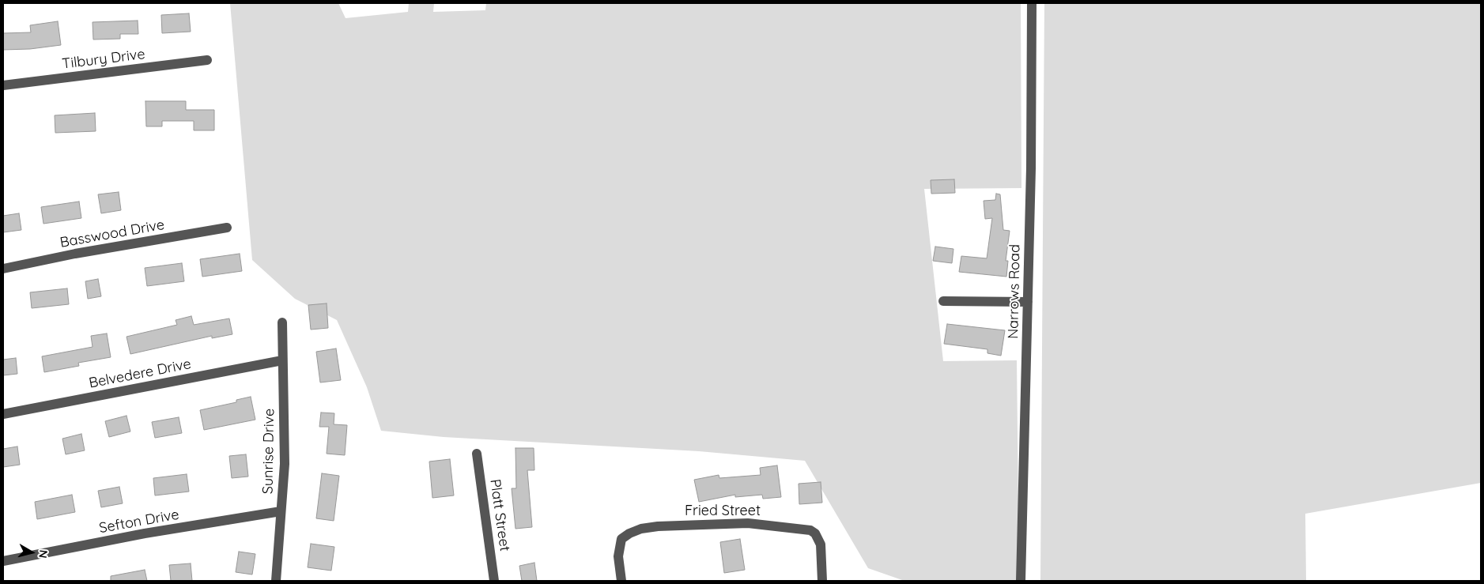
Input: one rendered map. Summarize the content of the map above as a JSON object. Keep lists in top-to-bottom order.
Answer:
{
  "streets": {
    "street": [
      "Tilbury Drive",
      "Basswood Drive",
      "Narrows Road",
      "Belvedere Drive",
      "Sunrise Drive",
      "Fried Street",
      "Platt Street",
      "Sefton Drive"
    ]
  },
  "crossings": [
    ["Belvedere Drive", "Sunrise Drive"],
    ["Sunrise Drive", "Sefton Drive"]
  ],
  "north": "right"
}
